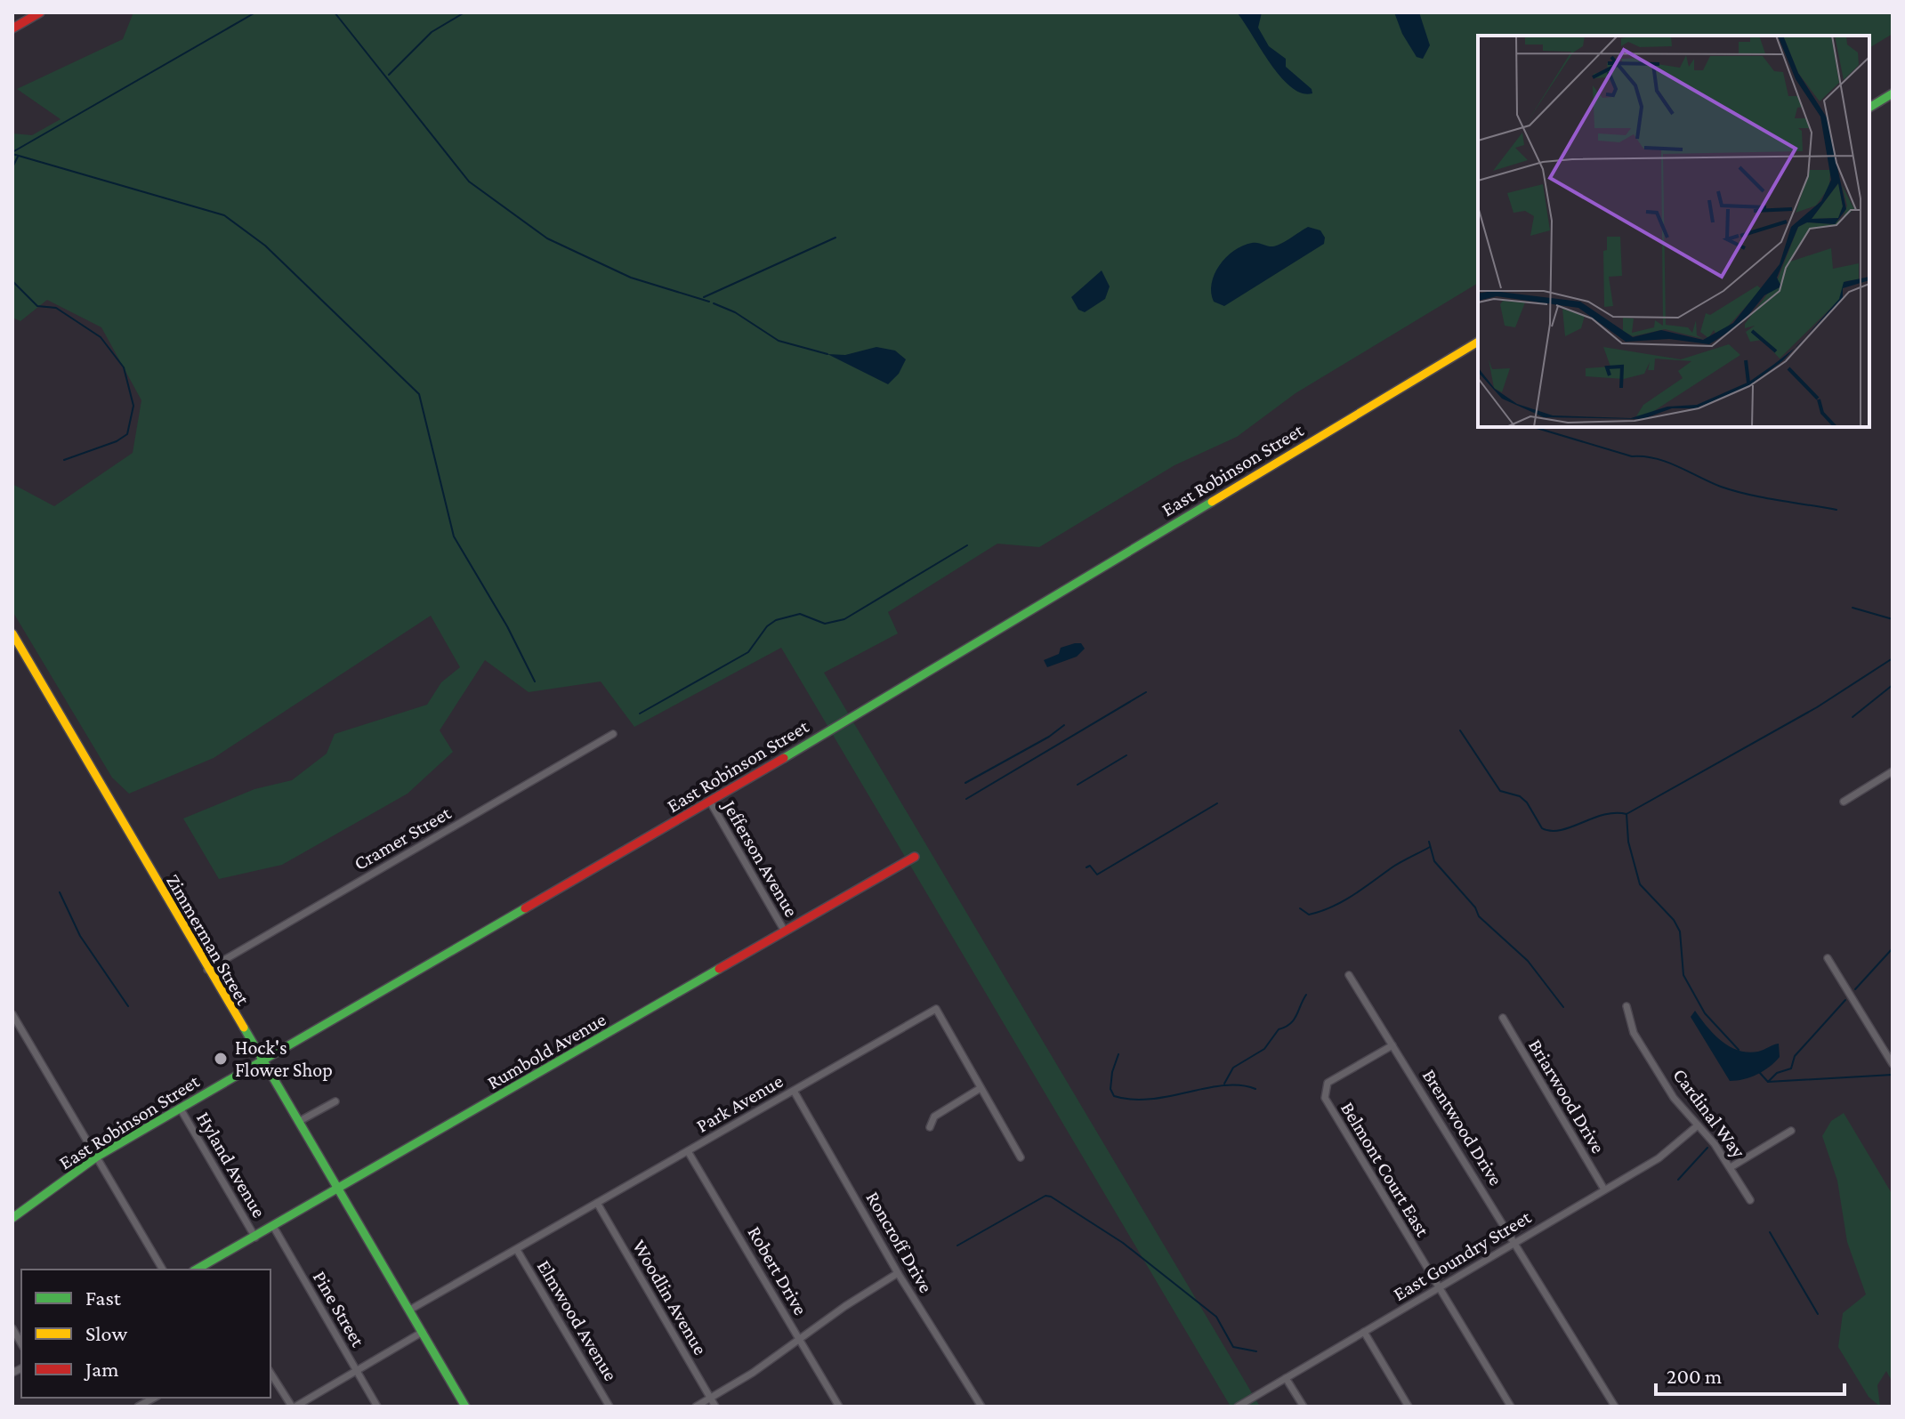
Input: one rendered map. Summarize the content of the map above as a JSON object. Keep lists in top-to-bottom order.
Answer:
{
  "streets": {
    "street": [
      "East Robinson Street",
      "Cramer Street",
      "Jefferson Avenue",
      "Zimmerman Street",
      "Rumbold Avenue",
      "Briarwood Drive",
      "Park Avenue",
      "Cardinal Way",
      "Brentwood Drive",
      "Hyland Avenue",
      "Belmont Court East",
      "Roncroff Drive",
      "East Goundry Street",
      "Robert Drive",
      "Woodlin Avenue",
      "Pine Street",
      "Elmwood Avenue"
    ]
  },
  "crossings": [
    ["East Robinson Street", "Jefferson Avenue"],
    ["East Robinson Street", "Zimmerman Street"],
    ["East Robinson Street", "Hyland Avenue"],
    ["Cramer Street", "Zimmerman Street"],
    ["Jefferson Avenue", "Rumbold Avenue"],
    ["Zimmerman Street", "Rumbold Avenue"],
    ["Zimmerman Street", "Park Avenue"],
    ["Rumbold Avenue", "Hyland Avenue"],
    ["Rumbold Avenue", "Pine Street"],
    ["Briarwood Drive", "East Goundry Street"],
    ["Park Avenue", "Roncroff Drive"],
    ["Park Avenue", "Robert Drive"],
    ["Park Avenue", "Woodlin Avenue"],
    ["Park Avenue", "Elmwood Avenue"],
    ["Cardinal Way", "East Goundry Street"],
    ["Brentwood Drive", "Belmont Court East"],
    ["Brentwood Drive", "East Goundry Street"],
    ["Belmont Court East", "East Goundry Street"]
  ],
  "places": ["Hock's Flower Shop"],
  "legend": ["Fast", "Slow", "Jam"],
  "scale_bar": "200 m"
}
